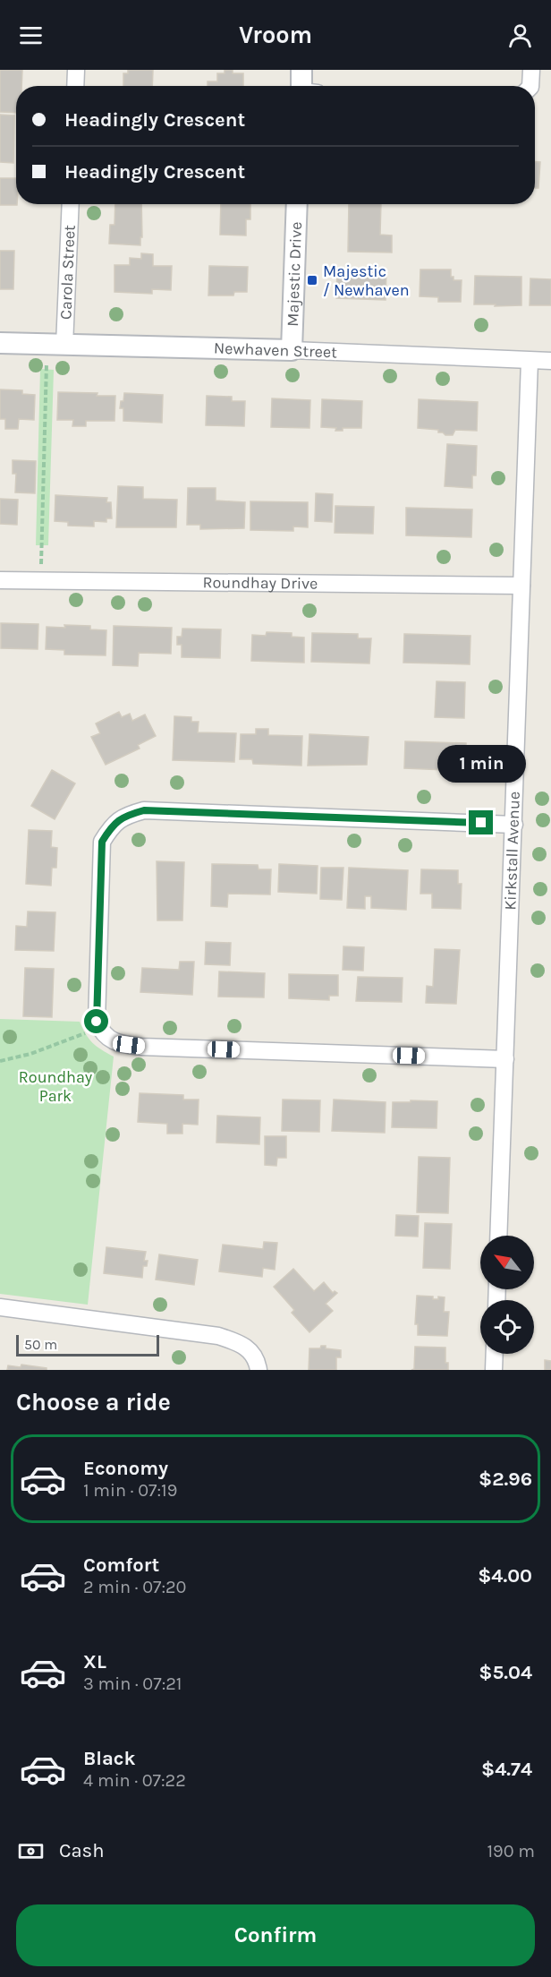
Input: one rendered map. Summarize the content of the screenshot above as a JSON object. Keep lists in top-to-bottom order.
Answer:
{
  "streets": {
    "street": [
      "Carola Street",
      "Majestic Drive",
      "Newhaven Street",
      "Roundhay Drive",
      "Kirkstall Avenue"
    ]
  },
  "crossings": [
    ["Carola Street", "Newhaven Street"],
    ["Majestic Drive", "Newhaven Street"],
    ["Newhaven Street", "Kirkstall Avenue"],
    ["Roundhay Drive", "Kirkstall Avenue"]
  ],
  "parks": ["Roundhay Park"],
  "places": {
    "transit": ["Majestic / Newhaven"]
  },
  "scale_bar": "50 m",
  "north": "top left",
  "page": {
    "header": "Vroom",
    "banner": ["Headingly Crescent", "Headingly Crescent"],
    "bubble": "1 min",
    "scale": "50 m",
    "heading": "Choose a ride",
    "list": [
      {
        "name": "Economy",
        "note": "1 min · 07:19",
        "value": "$2.96"
      },
      {
        "name": "Comfort",
        "note": "2 min · 07:20",
        "value": "$4.00"
      },
      {
        "name": "XL",
        "note": "3 min · 07:21",
        "value": "$5.04"
      },
      {
        "name": "Black",
        "note": "4 min · 07:22",
        "value": "$4.74"
      }
    ],
    "pay": ["Cash", "190 m"],
    "buttons": "Confirm"
  }
}
